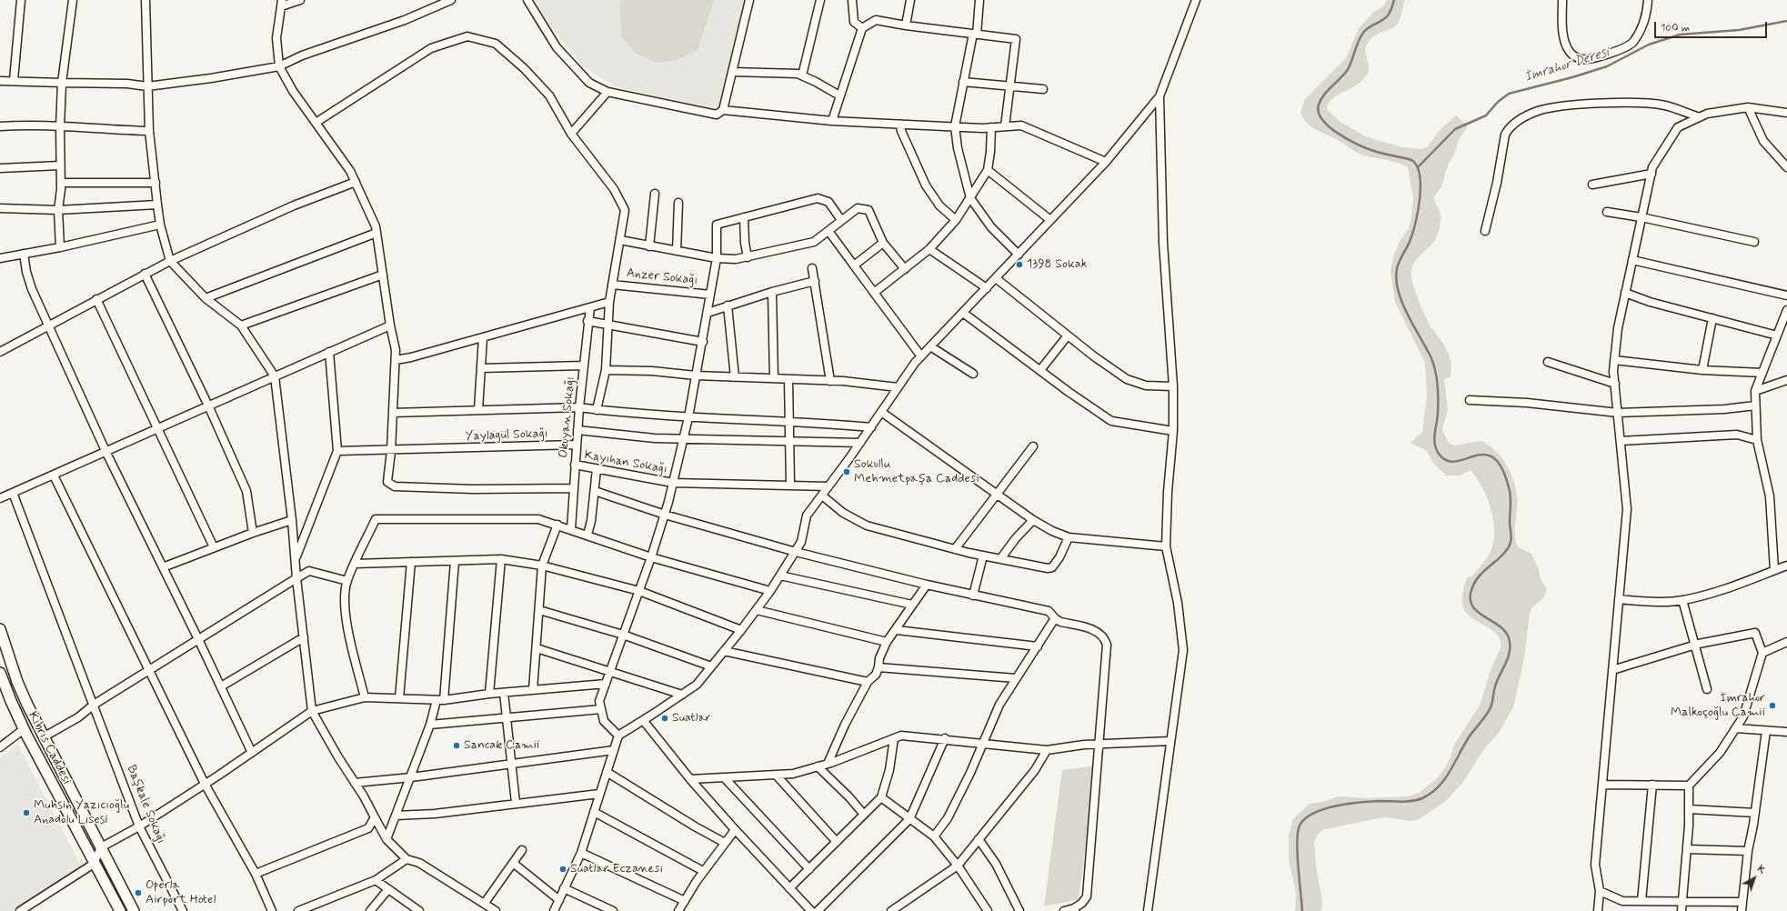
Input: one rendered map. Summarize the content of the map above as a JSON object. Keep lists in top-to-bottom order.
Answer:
{
  "streets": {
    "main road": ["Kıbrıs Caddesi"],
    "street": [
      "Anzer Sokağı",
      "Okuyan Sokağı",
      "Yaylagül Sokağı",
      "Kayıhan Sokağı",
      "Başkale Sokağı"
    ]
  },
  "crossings": [
    ["Okuyan Sokağı", "Yaylagül Sokağı"],
    ["Okuyan Sokağı", "Kayıhan Sokağı"]
  ],
  "water": ["İmrahor Deresi"],
  "places": [
    "1398 Sokak",
    "Sokullu Mehmetpaşa Caddesi",
    "İmrahor Malkoçoğlu Camii",
    "Suatlar",
    "Sancak Camii",
    "Muhsin Yazıcıoğlu Anadolu Lisesi",
    "Suatlar Eczanesi",
    "Operla Airport Hotel"
  ],
  "scale_bar": "100 m",
  "north": "top right"
}
